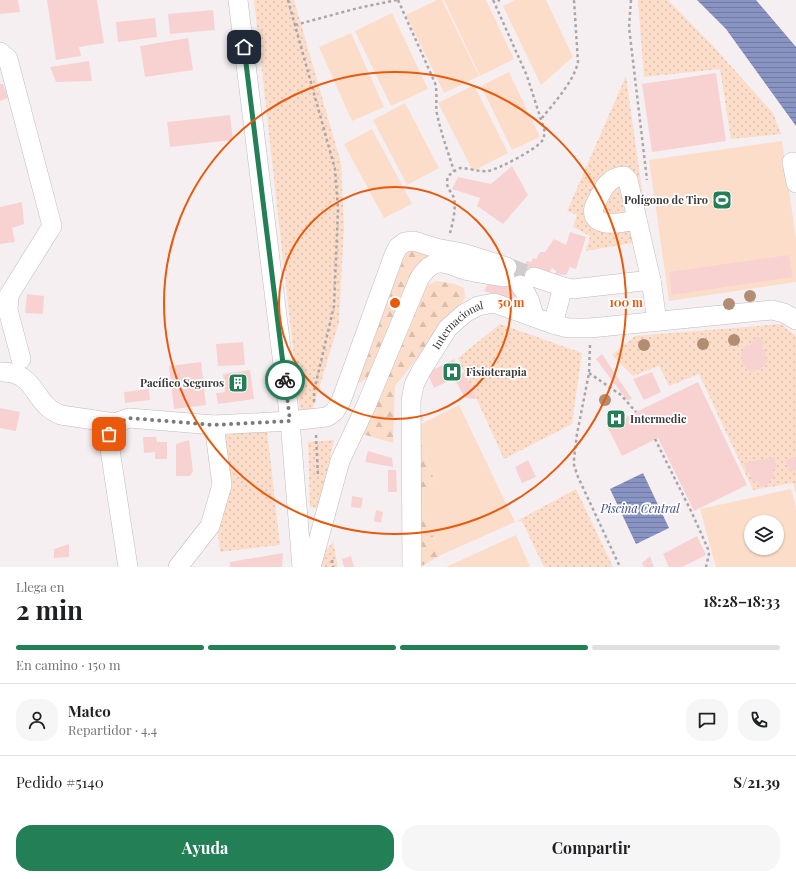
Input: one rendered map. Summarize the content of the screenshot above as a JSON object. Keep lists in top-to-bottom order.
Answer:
{
  "streets": {
    "street": ["Internacional"]
  },
  "water": ["Piscina Central"],
  "places": {
    "sports": ["Polígono de Tiro"],
    "hospital": ["Fisioterapia", "Intermedic"],
    "building": ["Pacífico Seguros"]
  },
  "page": {
    "heading": ["2 min", "Llega en", "18:28–18:33"],
    "panel": [
      "Mateo",
      "Repartidor · 4.4",
      "Pedido #5140",
      "S/21.39"
    ],
    "bar": "En camino · 150 m",
    "buttons": ["Ayuda", "Compartir"]
  },
  "rings": ["50 m", "100 m"]
}
